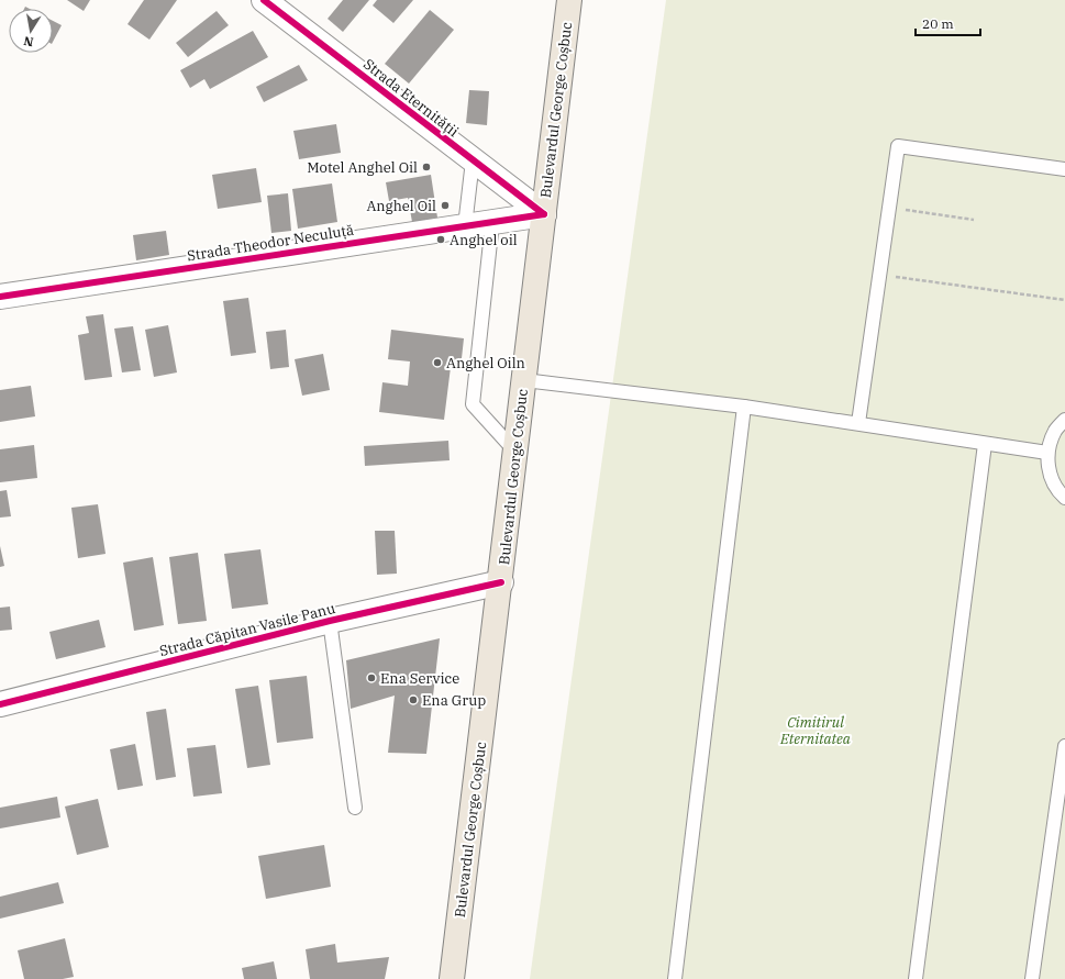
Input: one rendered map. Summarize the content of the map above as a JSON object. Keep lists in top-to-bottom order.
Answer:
{
  "streets": {
    "main road": ["Bulevardul George Coșbuc"],
    "street": ["Strada Eternității", "Strada Theodor Neculuță", "Strada Căpitan Vasile Panu"]
  },
  "crossings": [
    ["Strada Eternității", "Bulevardul George Coșbuc"],
    ["Strada Eternității", "Strada Theodor Neculuță"],
    ["Bulevardul George Coșbuc", "Strada Theodor Neculuță"],
    ["Bulevardul George Coșbuc", "Strada Căpitan Vasile Panu"]
  ],
  "parks": ["Cimitirul Eternitatea"],
  "places": [
    "Motel Anghel Oil",
    "Anghel Oil",
    "Anghel oil",
    "Anghel Oiln",
    "Ena Service",
    "Ena Grup"
  ],
  "scale_bar": "20 m",
  "north": "bottom"
}
